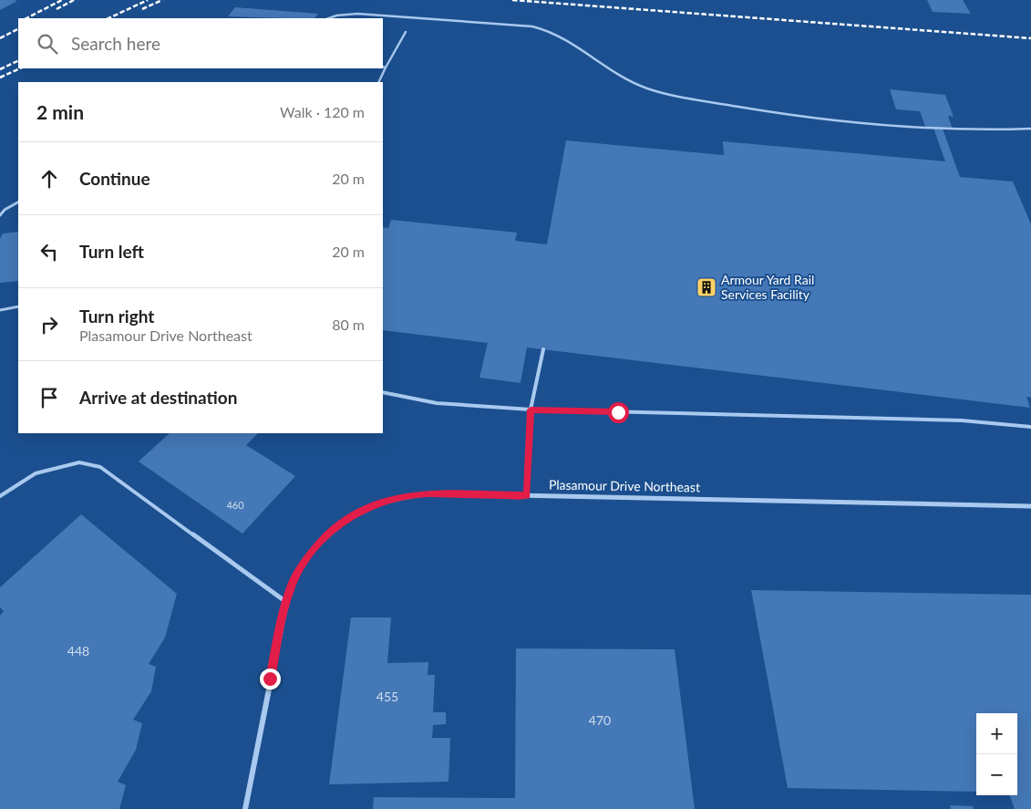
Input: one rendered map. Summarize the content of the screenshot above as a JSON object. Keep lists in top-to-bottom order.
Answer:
{
  "streets": {
    "street": ["Plasamour Drive Northeast"]
  },
  "places": {
    "building": ["Armour Yard Rail Services Facility"]
  },
  "house_numbers": [
    "460",
    "448",
    "455",
    "470"
  ],
  "page": {
    "search": "Search here",
    "heading": ["2 min", "Walk · 120 m"],
    "list": [
      ["Continue", "20 m"],
      ["Turn left", "20 m"],
      ["Turn right", "Plasamour Drive Northeast", "80 m"],
      "Arrive at destination"
    ],
    "map_buttons": ["+", "−"]
  }
}
